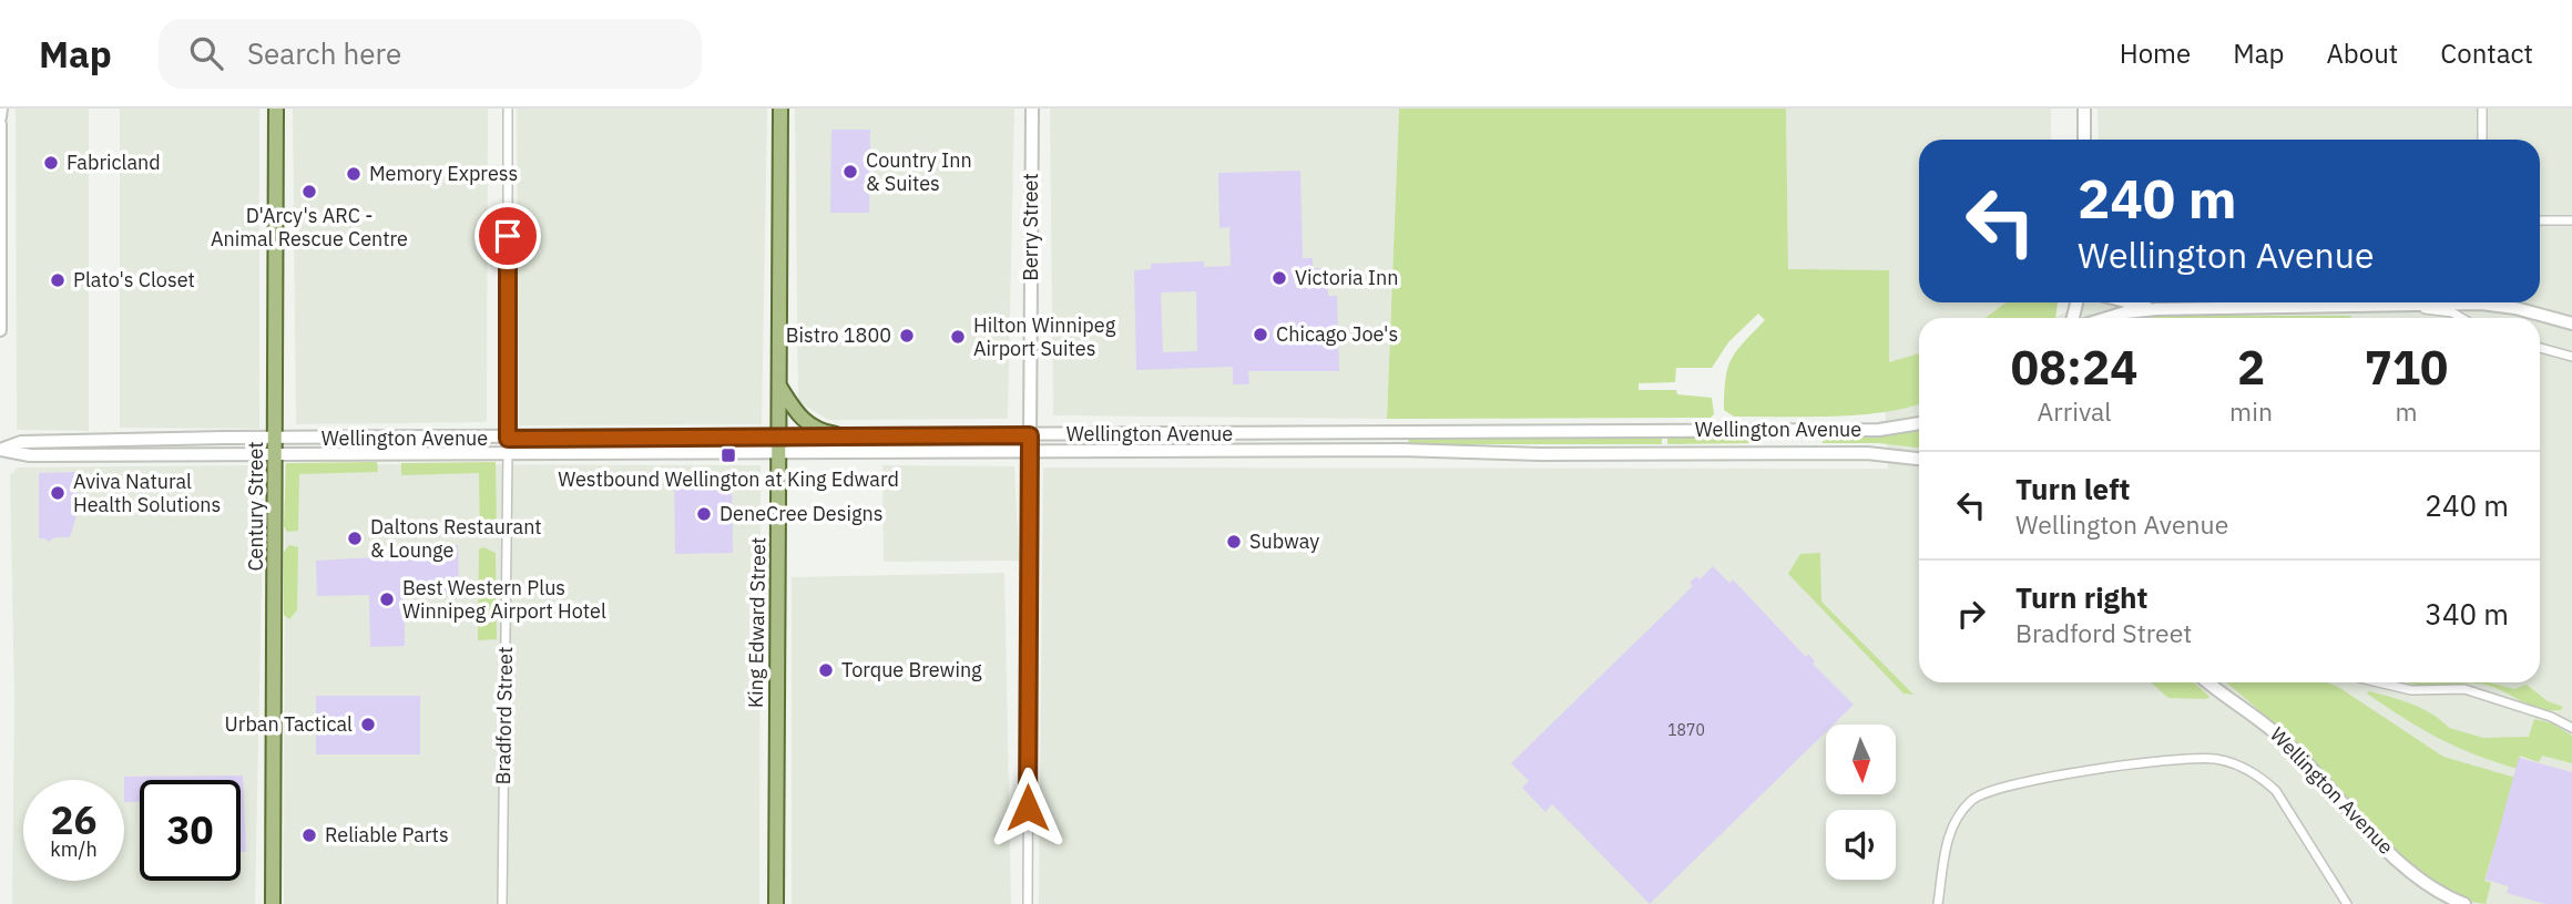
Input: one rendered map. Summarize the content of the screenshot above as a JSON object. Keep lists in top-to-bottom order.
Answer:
{
  "streets": {
    "main road": [
      "Berry Street",
      "Wellington Avenue",
      "Century Street",
      "King Edward Street"
    ],
    "street": ["Bradford Street"]
  },
  "crossings": [
    ["Berry Street", "Wellington Avenue"],
    ["Wellington Avenue", "Century Street"],
    ["Wellington Avenue", "King Edward Street"],
    ["Wellington Avenue", "Bradford Street"]
  ],
  "places": {
    "other": [
      "Fabricland",
      "Country Inn & Suites",
      "Memory Express",
      "D'Arcy's ARC - Animal Rescue Centre",
      "Victoria Inn",
      "Plato's Closet",
      "Chicago Joe's",
      "Bistro 1800",
      "Hilton Winnipeg Airport Suites",
      "Aviva Natural Health Solutions",
      "DeneCree Designs",
      "Daltons Restaurant & Lounge",
      "Subway",
      "Best Western Plus Winnipeg Airport Hotel",
      "Torque Brewing",
      "Urban Tactical",
      "Reliable Parts"
    ],
    "transit": ["Westbound Wellington at King Edward"]
  },
  "house_numbers": ["1870"],
  "north": "bottom",
  "page": {
    "header": "Map",
    "search": "Search here",
    "nav": [
      "Home",
      "Map",
      "About",
      "Contact"
    ],
    "turn": ["240 m", "Wellington Avenue"],
    "eta": [
      "08:24",
      "Arrival",
      "2",
      "min",
      "710",
      "m"
    ],
    "list": [
      {
        "name": "Turn left",
        "note": "Wellington Avenue",
        "value": "240 m"
      },
      {
        "name": "Turn right",
        "note": "Bradford Street",
        "value": "340 m"
      }
    ],
    "speed": "26 km/h",
    "limit": "30"
  }
}
